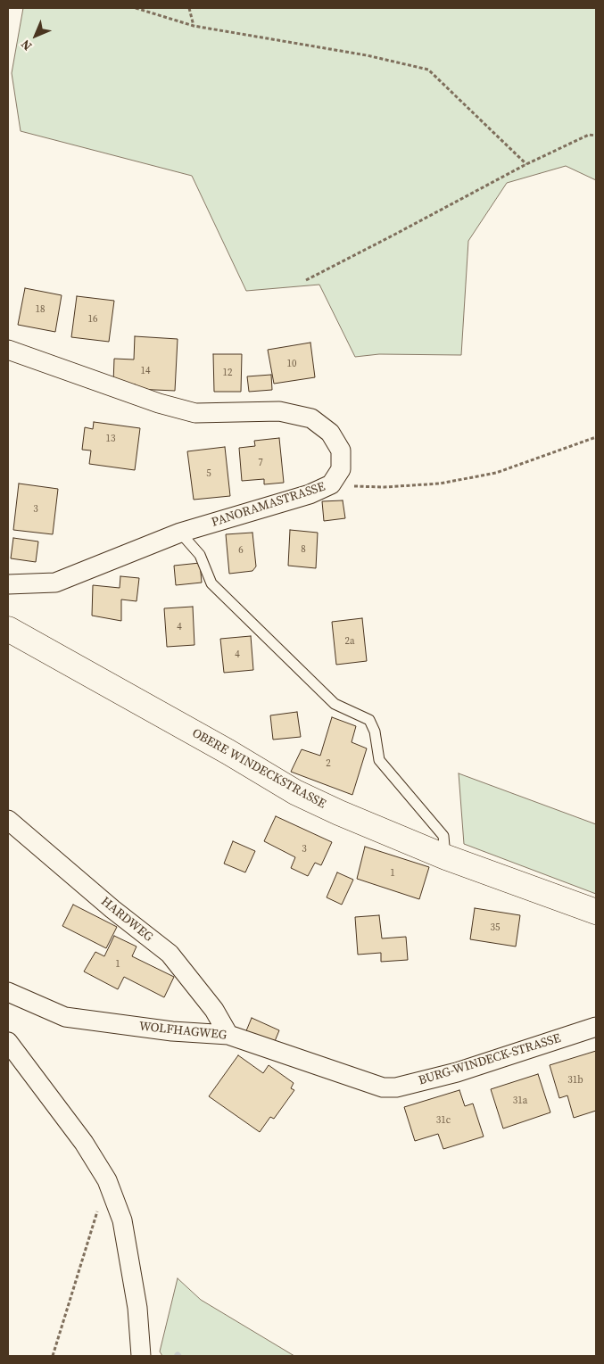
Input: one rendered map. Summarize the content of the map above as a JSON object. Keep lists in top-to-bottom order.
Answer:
{
  "streets": {
    "street": [
      "PANORAMASTRASSE",
      "OBERE WINDECKSTRASSE",
      "HARDWEG",
      "WOLFHAGWEG",
      "BURG-WINDECK-STRASSE"
    ]
  },
  "crossings": [
    ["HARDWEG", "WOLFHAGWEG"],
    ["WOLFHAGWEG", "BURG-WINDECK-STRASSE"]
  ],
  "house_numbers": [
    "18",
    "16",
    "10",
    "14",
    "12",
    "13",
    "7",
    "5",
    "3",
    "8",
    "6",
    "4",
    "2a",
    "4",
    "2",
    "3",
    "1",
    "35",
    "1",
    "31b",
    "31a",
    "31c"
  ],
  "north": "bottom left"
}
